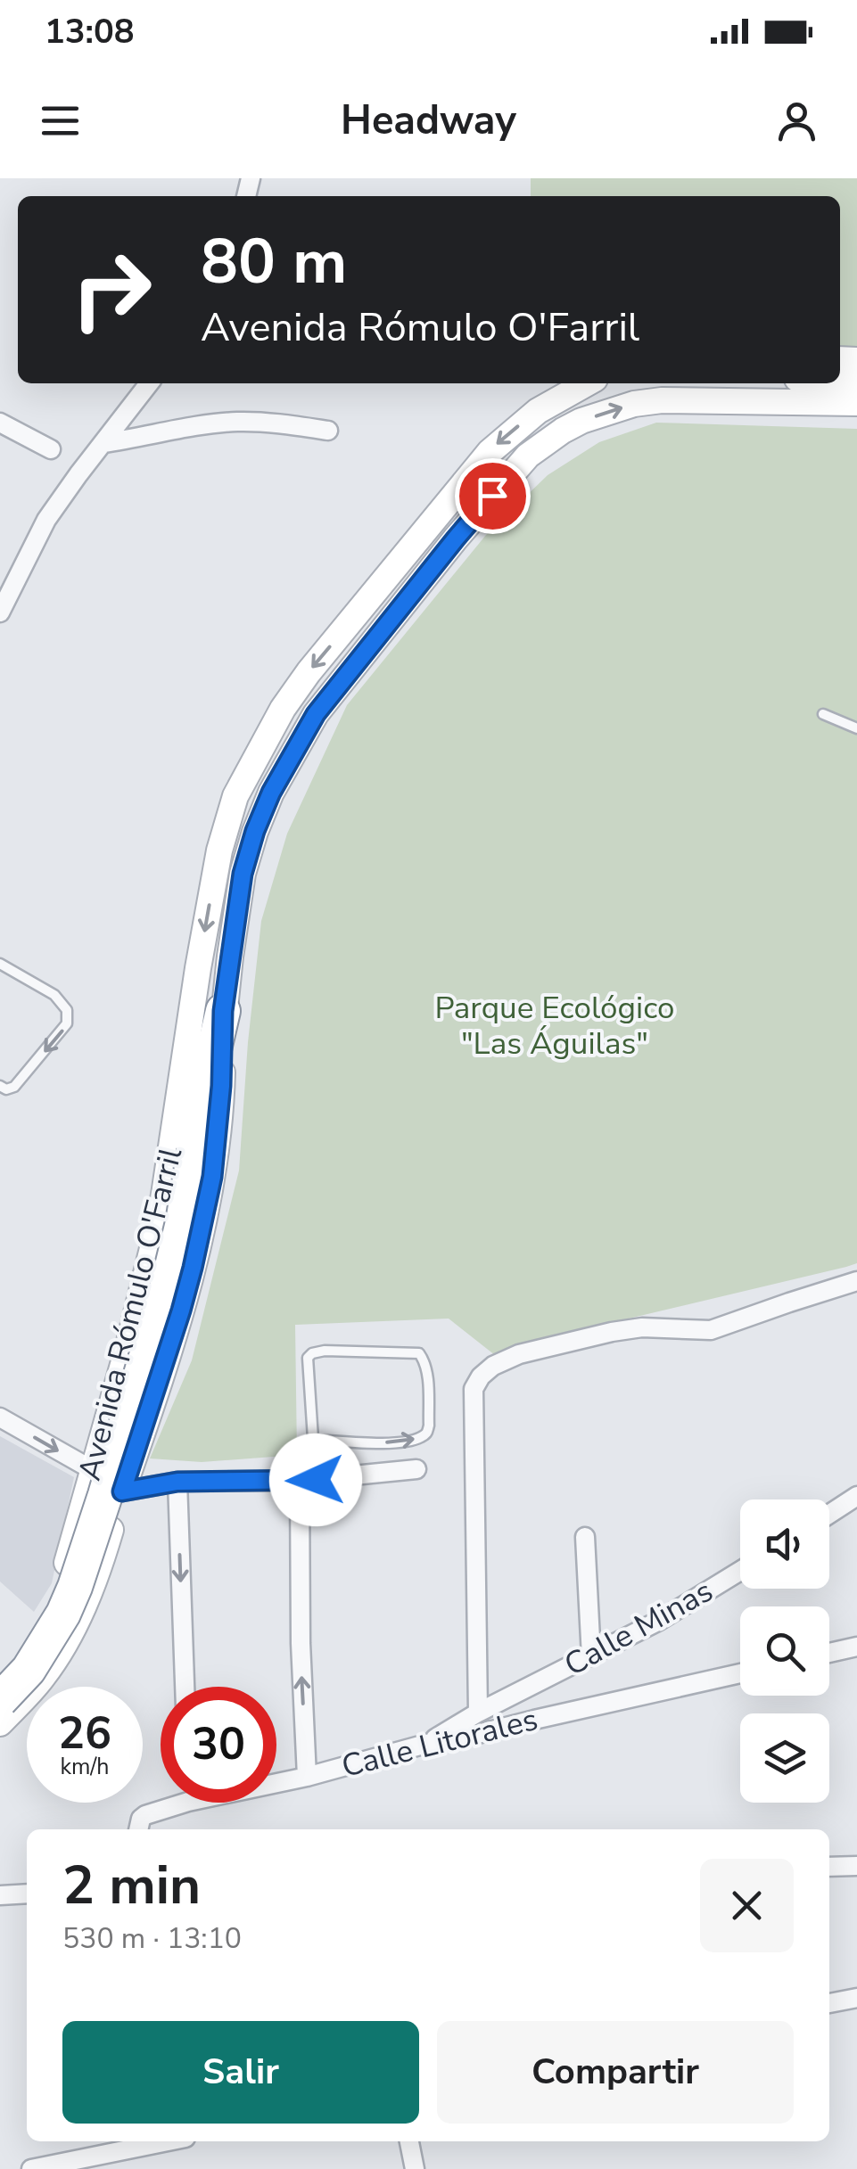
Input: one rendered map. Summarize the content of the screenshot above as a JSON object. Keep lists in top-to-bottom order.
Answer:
{
  "streets": {
    "main road": ["Avenida Rómulo O'Farril"],
    "street": ["Calle Minas", "Calle Litorales"]
  },
  "crossings": [
    ["Calle Minas", "Calle Litorales"]
  ],
  "parks": ["Parque Ecológico \"Las Águilas\""],
  "page": {
    "status": "13:08",
    "header": "Headway",
    "turn": ["80 m", "Avenida Rómulo O'Farril"],
    "speed": "26 km/h",
    "limit": "30",
    "heading": ["2 min", "530 m · 13:10"],
    "buttons": ["Salir", "Compartir"]
  }
}
